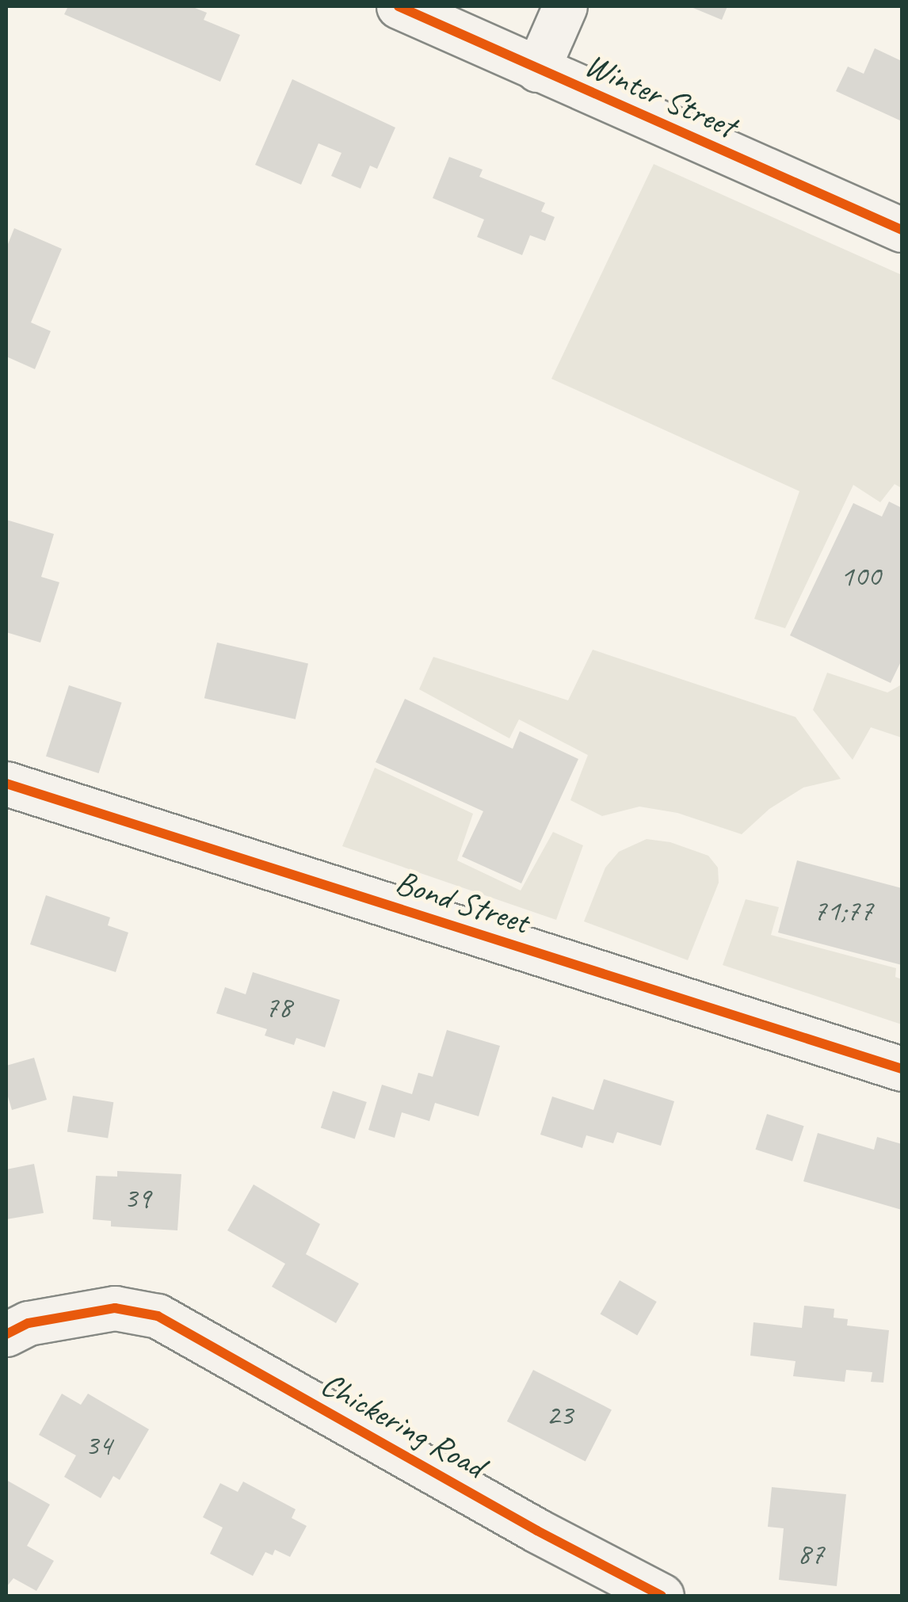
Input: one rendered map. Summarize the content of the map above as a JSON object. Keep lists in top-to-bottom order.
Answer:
{
  "streets": {
    "street": ["Winter Street", "Bond Street", "Chickering Road"]
  },
  "house_numbers": [
    "100",
    "71;77",
    "78",
    "39",
    "23",
    "34",
    "87"
  ]
}
